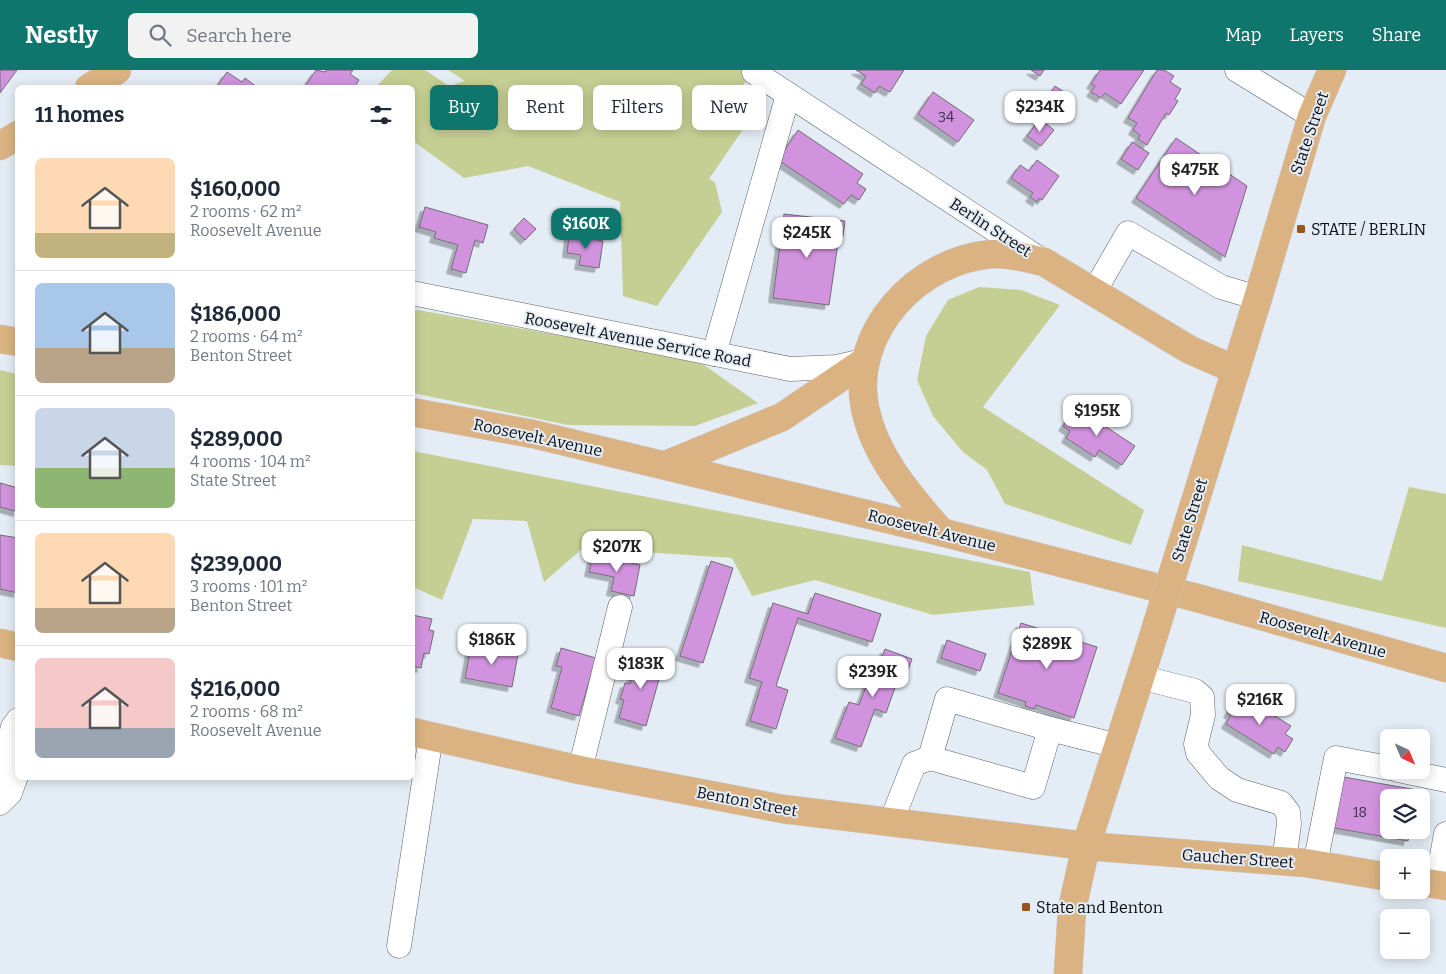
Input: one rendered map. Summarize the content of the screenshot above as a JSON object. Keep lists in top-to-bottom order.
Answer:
{
  "streets": {
    "main road": [
      "State Street",
      "Berlin Street",
      "Roosevelt Avenue",
      "Benton Street",
      "Gaucher Street"
    ],
    "street": ["Roosevelt Avenue Service Road"]
  },
  "crossings": [
    ["State Street", "Berlin Street"],
    ["State Street", "Benton Street"],
    ["State Street", "Gaucher Street"],
    ["Benton Street", "Gaucher Street"]
  ],
  "places": {
    "transit": ["STATE / BERLIN", "State and Benton"]
  },
  "house_numbers": ["34", "18"],
  "north": "bottom right",
  "page": {
    "header": "Nestly",
    "search": "Search here",
    "nav": ["Map", "Layers", "Share"],
    "chip": [
      "Buy",
      "Rent",
      "Filters",
      "New"
    ],
    "heading": "11 homes",
    "price": [
      "$234K",
      "$475K",
      "$160K",
      "$245K",
      "$195K",
      "$207K",
      "$186K",
      "$289K",
      "$183K",
      "$239K",
      "$216K"
    ],
    "list": [
      {
        "name": "$160,000",
        "note": "2 rooms · 62 m² · Roosevelt Avenue"
      },
      {
        "name": "$186,000",
        "note": "2 rooms · 64 m² · Benton Street"
      },
      {
        "name": "$289,000",
        "note": "4 rooms · 104 m² · State Street"
      },
      {
        "name": "$239,000",
        "note": "3 rooms · 101 m² · Benton Street"
      },
      {
        "name": "$216,000",
        "note": "2 rooms · 68 m² · Roosevelt Avenue"
      }
    ],
    "map_buttons": ["+", "−"]
  }
}
